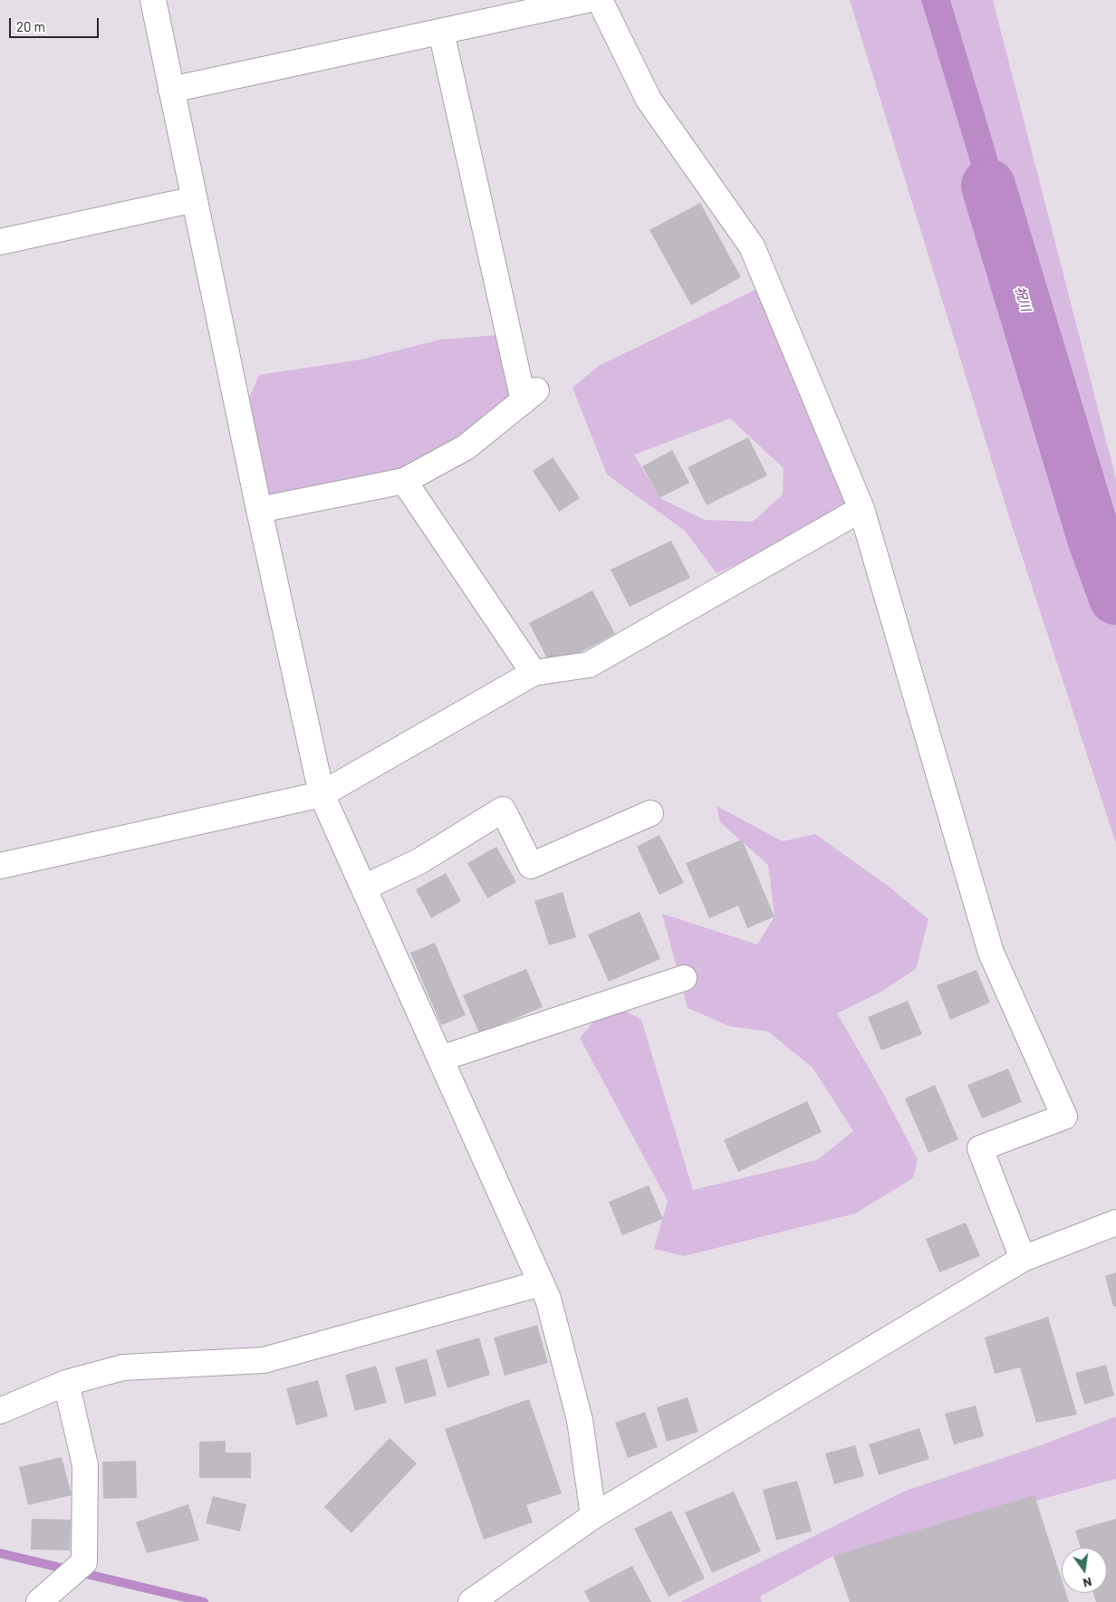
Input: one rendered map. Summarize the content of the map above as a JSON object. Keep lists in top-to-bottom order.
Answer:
{
  "water": ["祝川"],
  "scale_bar": "20 m",
  "north": "bottom"
}
